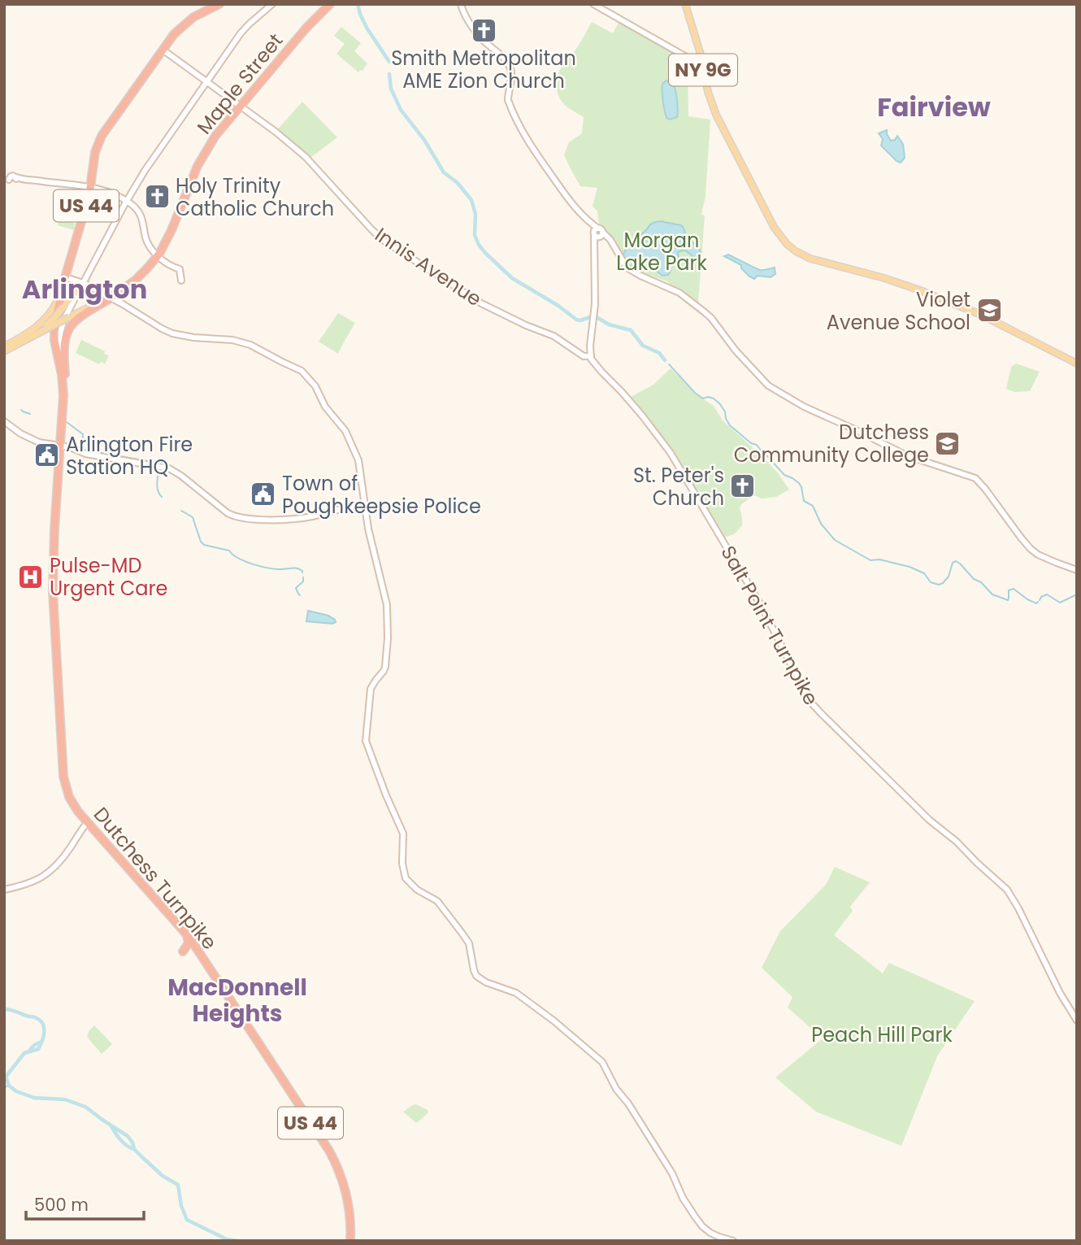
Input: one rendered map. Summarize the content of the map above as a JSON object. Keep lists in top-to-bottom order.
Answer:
{
  "streets": {
    "highway": ["Maple Street", "US 44", "Dutchess Turnpike"],
    "main road": ["NY 9G"],
    "street": ["Innis Avenue", "Salt Point Turnpike"]
  },
  "crossings": [
    ["Maple Street", "US 44"],
    ["Maple Street", "Innis Avenue"],
    ["US 44", "Innis Avenue"],
    ["US 44", "Dutchess Turnpike"],
    ["Innis Avenue", "Salt Point Turnpike"]
  ],
  "districts": ["Fairview", "Arlington", "MacDonnell Heights"],
  "parks": ["Morgan Lake Park", "Peach Hill Park"],
  "places": {
    "church": ["Smith Metropolitan AME Zion Church", "Holy Trinity Catholic Church", "St. Peter's Church"],
    "school or university": ["Violet Avenue School", "Dutchess Community College"],
    "public building": ["Arlington Fire Station HQ", "Town of Poughkeepsie Police"],
    "hospital": ["Pulse-MD Urgent Care"]
  },
  "scale_bar": "500 m"
}
